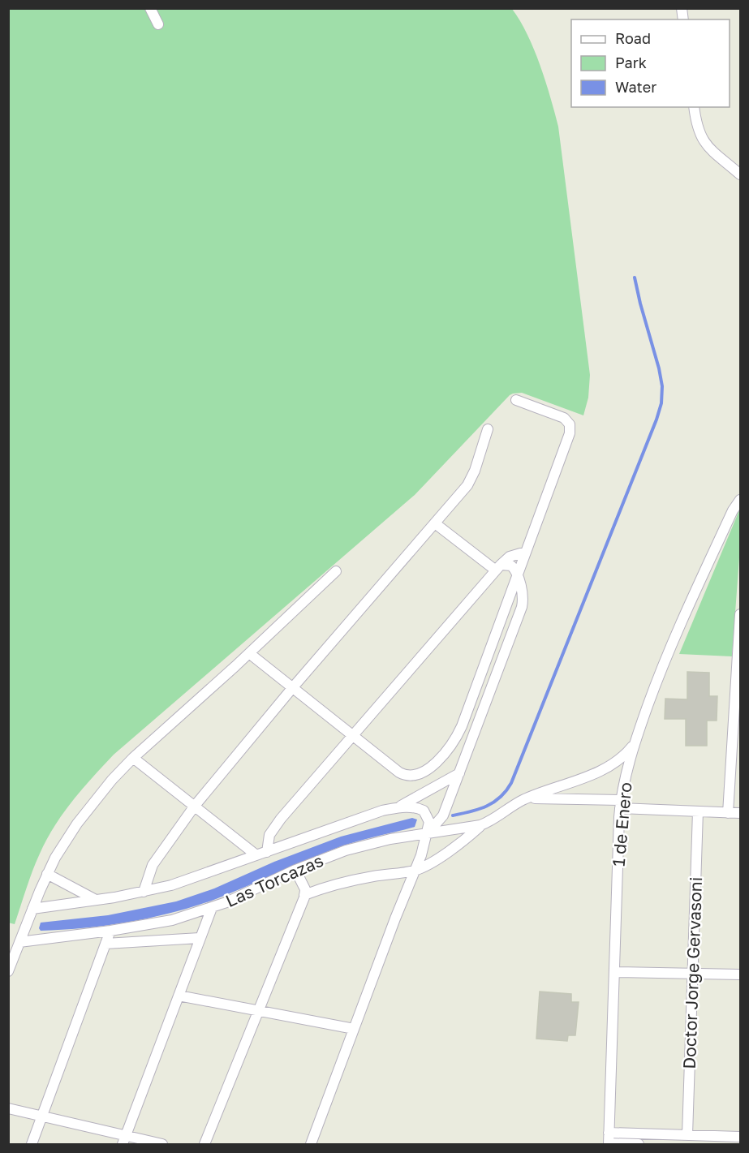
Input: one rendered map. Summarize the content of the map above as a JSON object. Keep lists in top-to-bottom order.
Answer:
{
  "streets": {
    "street": ["1 de Enero", "Las Torcazas", "Doctor Jorge Gervasoni"]
  },
  "crossings": [
    ["1 de Enero", "Las Torcazas"],
    ["Las Torcazas", "Doctor Jorge Gervasoni"]
  ],
  "legend": ["Road", "Park", "Water"]
}
